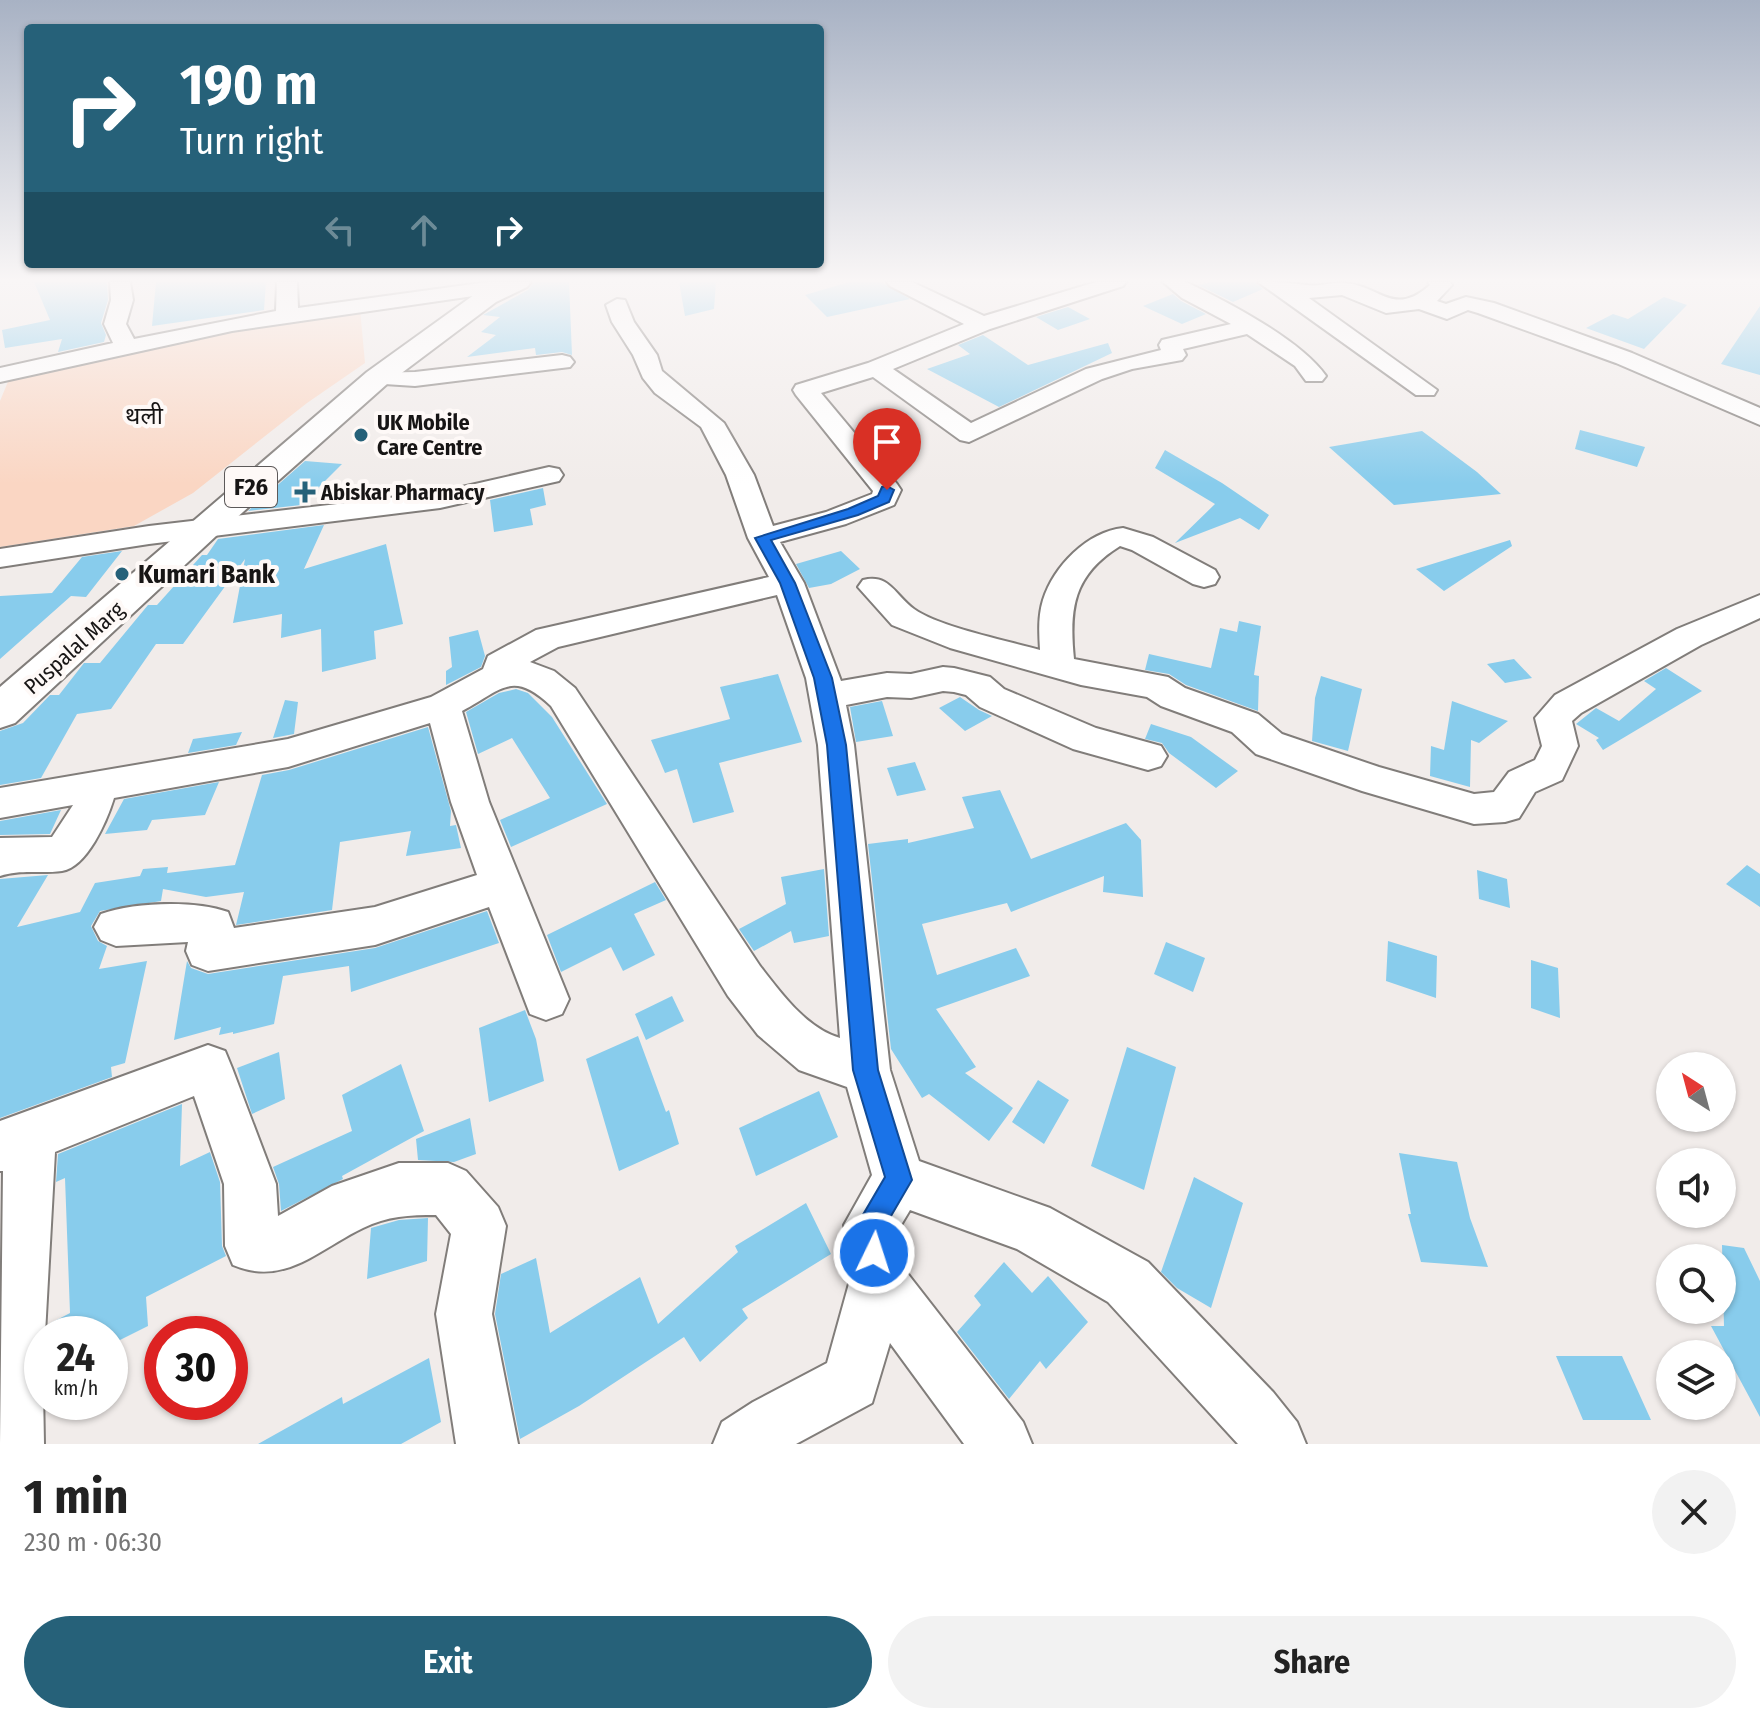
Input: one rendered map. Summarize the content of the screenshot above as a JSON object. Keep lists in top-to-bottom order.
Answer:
{
  "streets": {
    "main road": ["F26", "Puspalal Marg"]
  },
  "districts": ["थली"],
  "places": {
    "other": ["UK Mobile Care Centre", "Kumari Bank"],
    "health": ["Abiskar Pharmacy"]
  },
  "north": "top left",
  "page": {
    "turn": ["190 m", "Turn right"],
    "speed": "24 km/h",
    "limit": "30",
    "heading": ["1 min", "230 m · 06:30"],
    "buttons": ["Exit", "Share"]
  }
}
